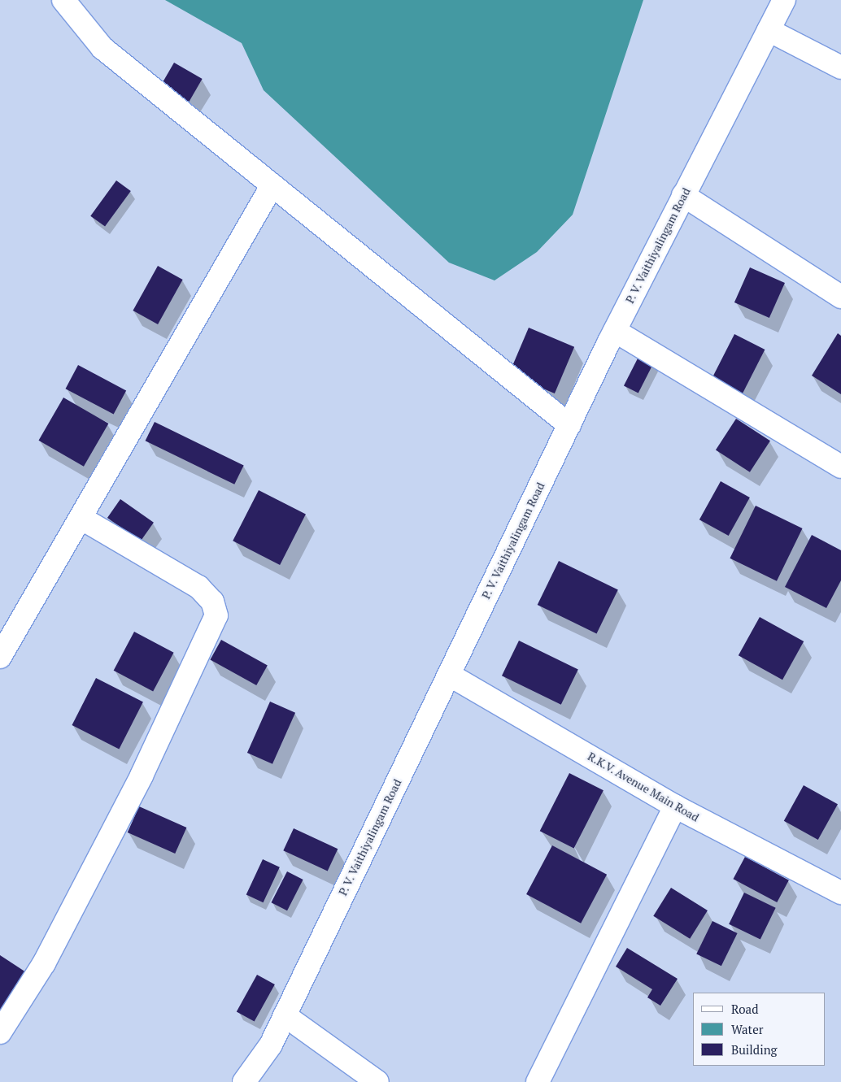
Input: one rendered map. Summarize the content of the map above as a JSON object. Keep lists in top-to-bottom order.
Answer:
{
  "streets": {
    "street": ["P. V. Vaithiyalingam Road", "R.K.V. Avenue Main Road"]
  },
  "crossings": [
    ["P. V. Vaithiyalingam Road", "R.K.V. Avenue Main Road"]
  ],
  "legend": ["Road", "Water", "Building"]
}
